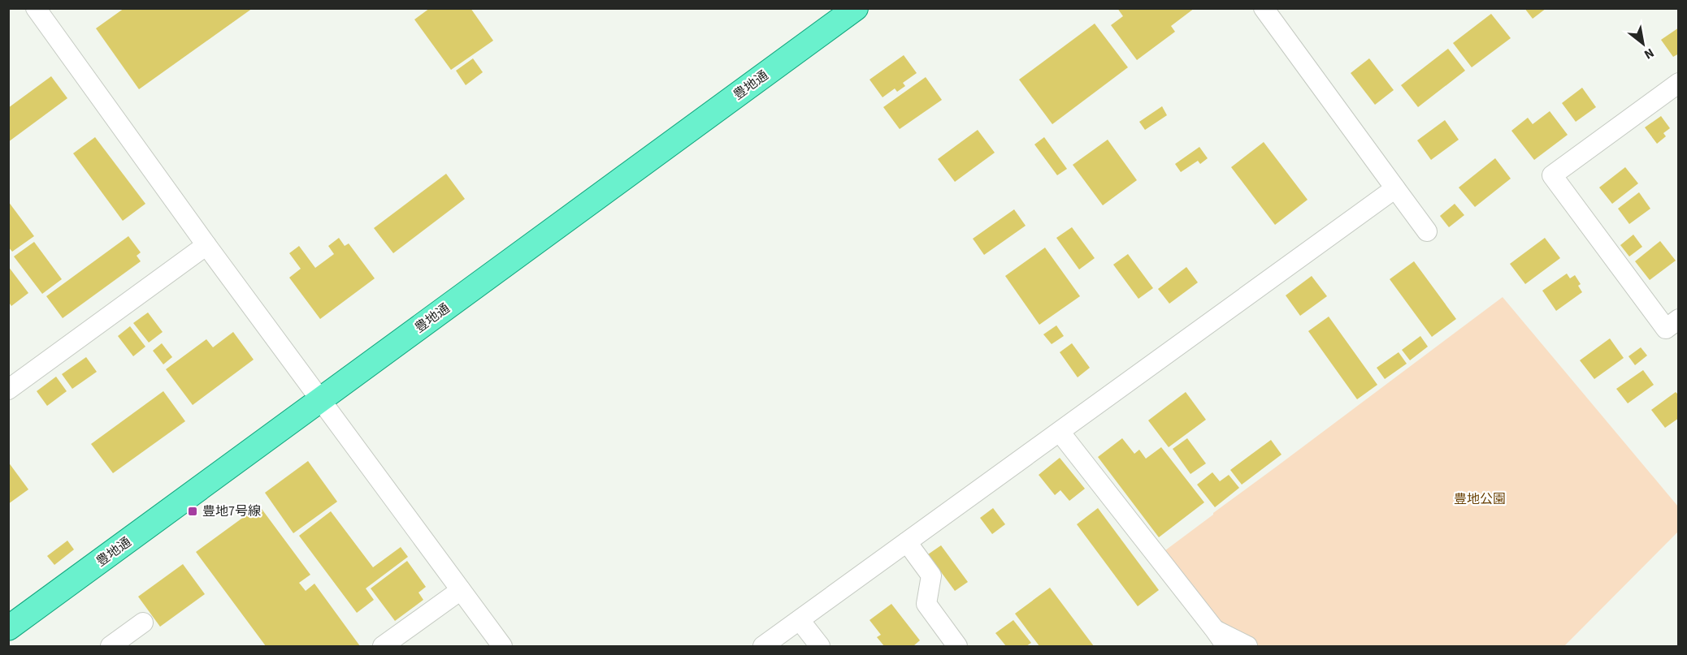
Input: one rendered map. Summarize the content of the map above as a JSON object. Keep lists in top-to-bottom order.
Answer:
{
  "streets": {
    "main road": ["豊地通"]
  },
  "parks": ["豊地公園"],
  "places": {
    "transit": ["豊地7号線"]
  },
  "north": "bottom right"
}
